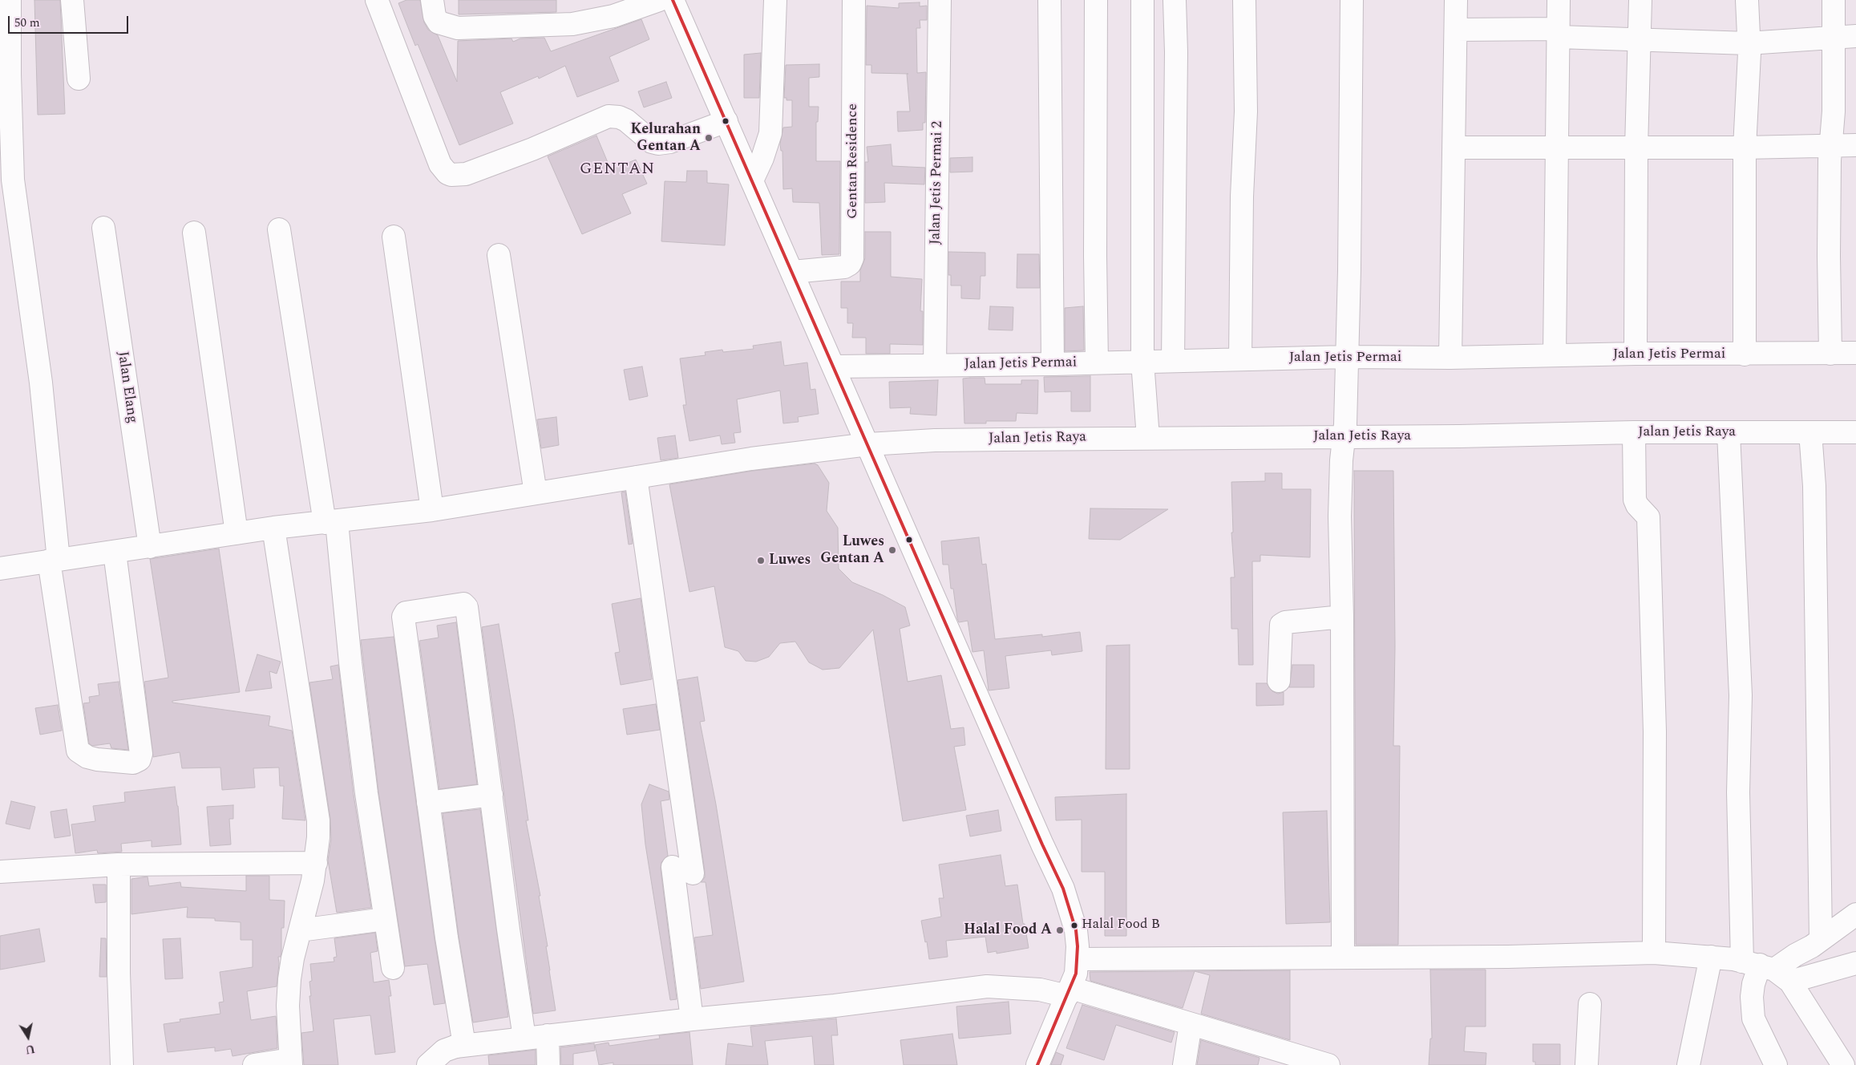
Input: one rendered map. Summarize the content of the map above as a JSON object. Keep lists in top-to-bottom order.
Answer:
{
  "streets": {
    "street": [
      "Gentan Residence",
      "Jalan Jetis Permai 2",
      "Jalan Jetis Permai",
      "Jalan Elang",
      "Jalan Jetis Raya"
    ]
  },
  "crossings": [
    ["Jalan Jetis Permai 2", "Jalan Jetis Permai"],
    ["Jalan Elang", "Jalan Jetis Raya"]
  ],
  "districts": ["GENTAN"],
  "places": [
    "Kelurahan Gentan A",
    "Luwes Gentan A",
    "Luwes",
    "Halal Food B",
    "Halal Food A"
  ],
  "scale_bar": "50 m",
  "north": "bottom"
}
